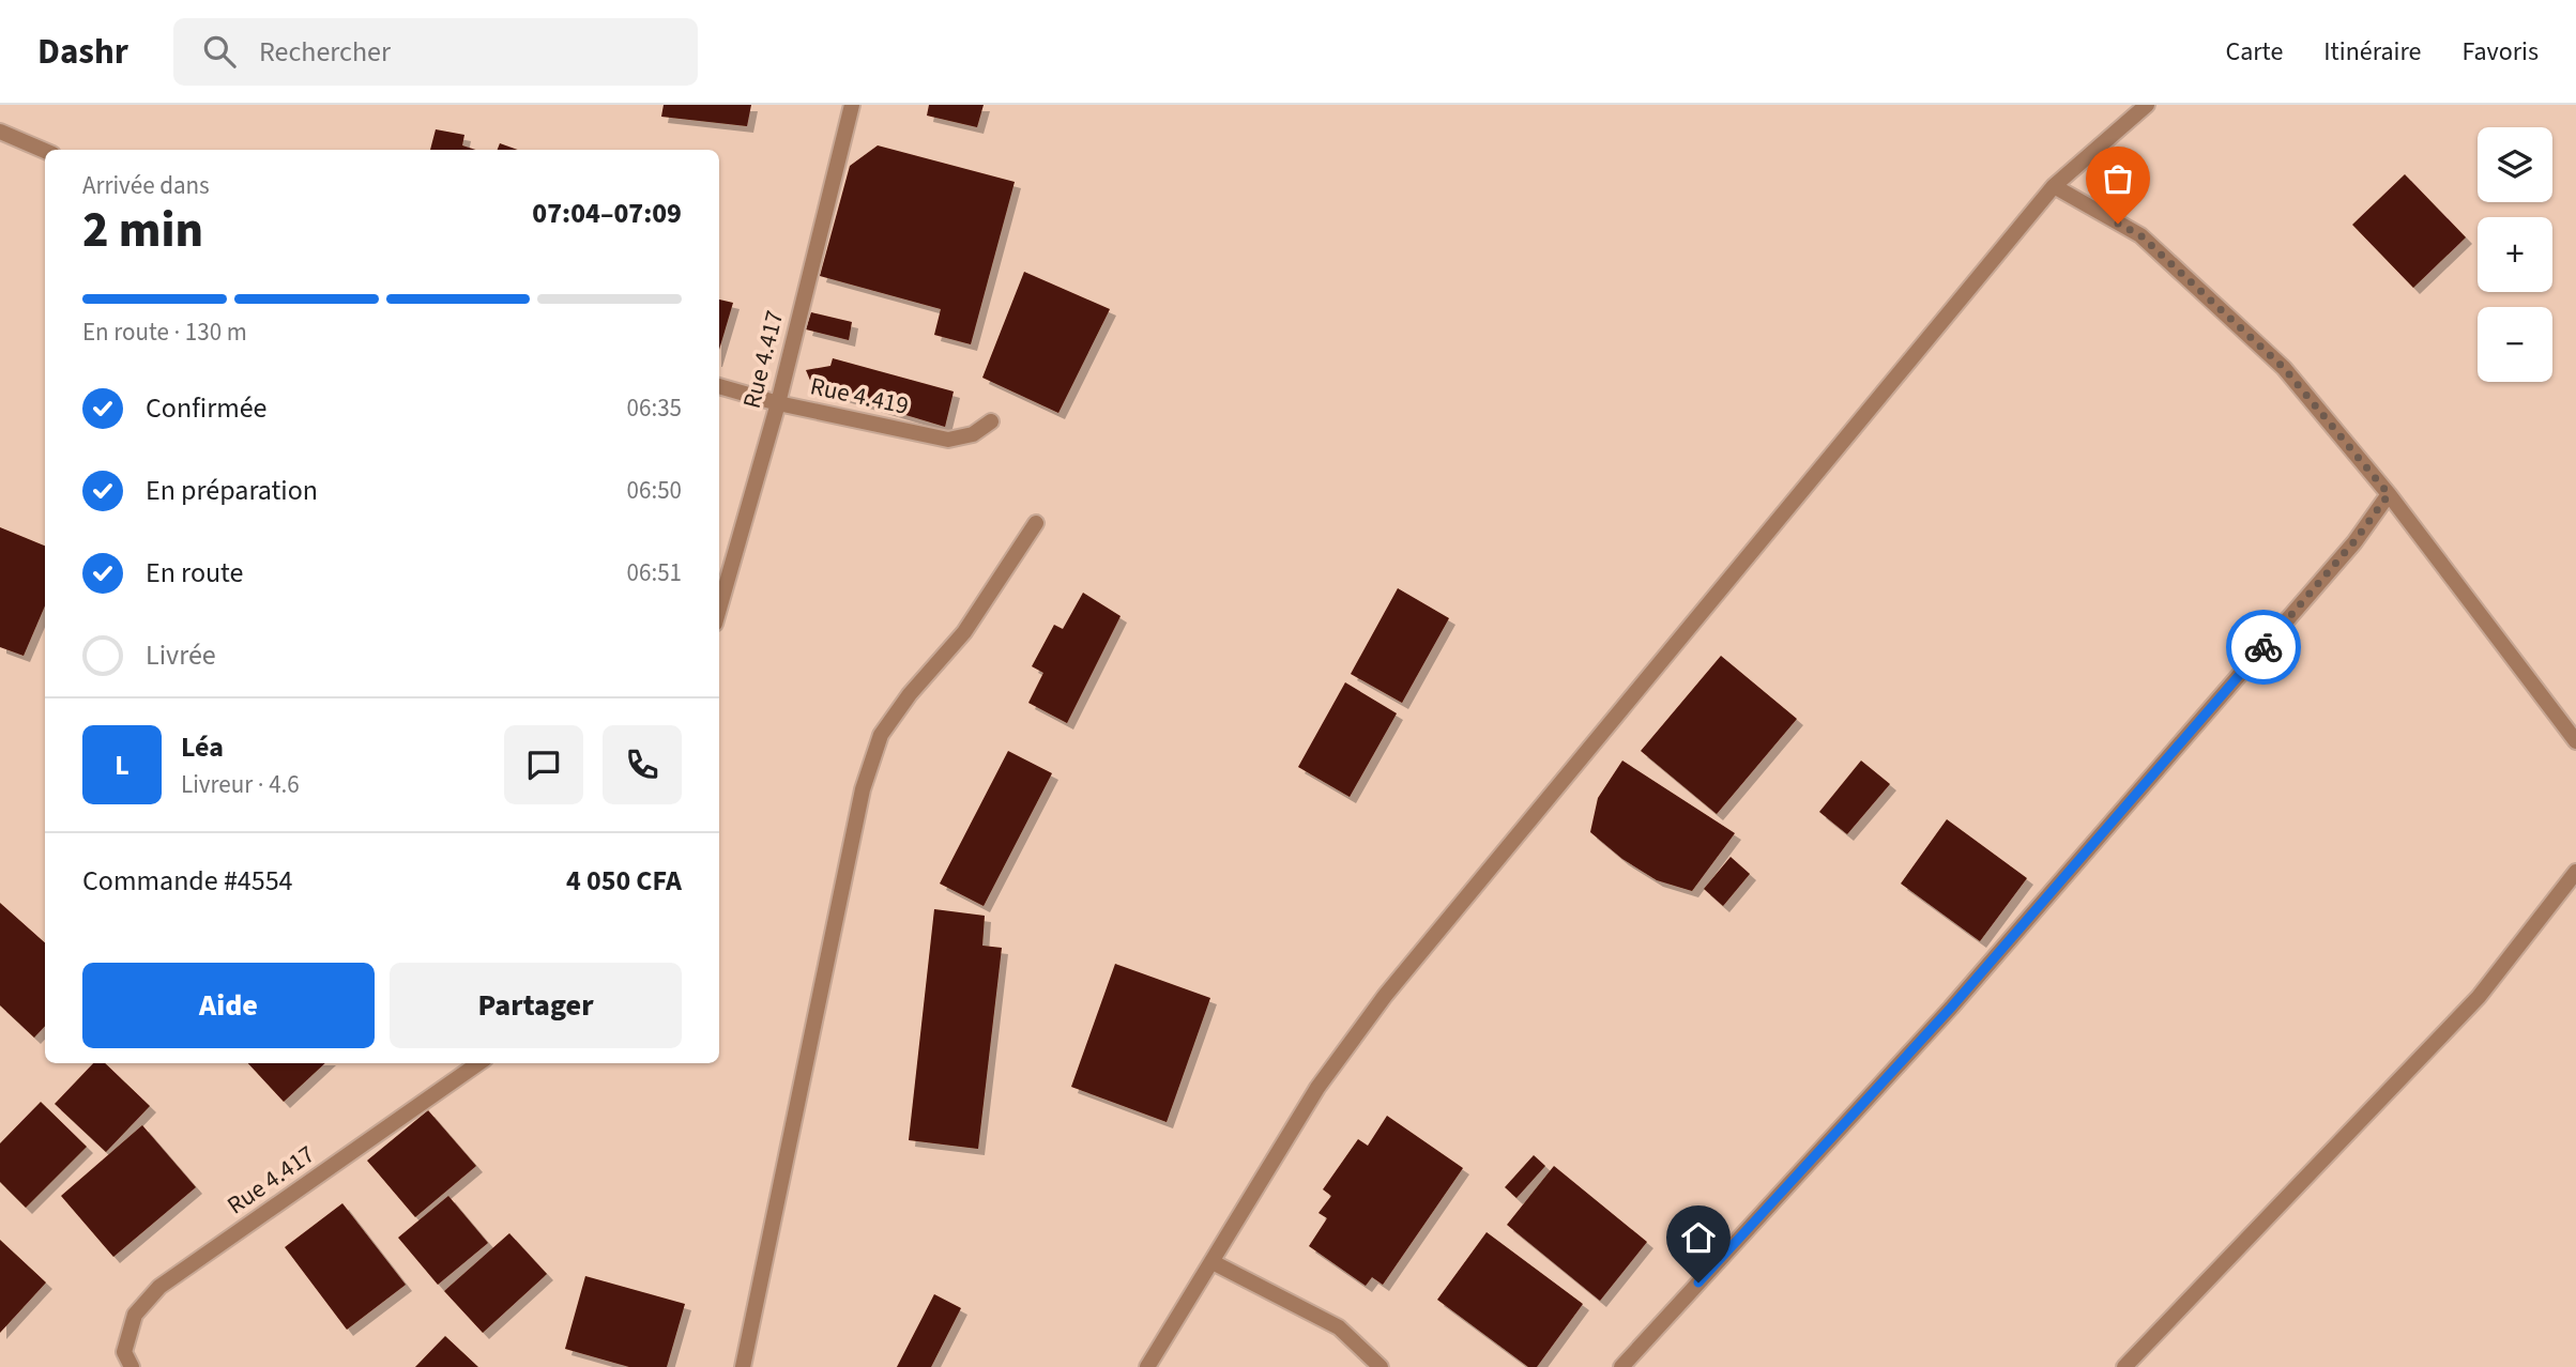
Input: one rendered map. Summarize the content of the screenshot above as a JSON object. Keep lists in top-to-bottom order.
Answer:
{
  "streets": {
    "street": ["Rue 4.417", "Rue 4.419"]
  },
  "crossings": [
    ["Rue 4.417", "Rue 4.419"]
  ],
  "page": {
    "header": "Dashr",
    "search": "Rechercher",
    "nav": ["Carte", "Itinéraire", "Favoris"],
    "map_buttons": ["+", "−"],
    "heading": ["2 min", "Arrivée dans", "07:04–07:09"],
    "panel": [
      "Léa",
      "Livreur · 4.6",
      "Commande #4554",
      "4 050 CFA"
    ],
    "bar": "En route · 130 m",
    "list": [
      ["Confirmée", "06:35"],
      ["En préparation", "06:50"],
      ["En route", "06:51"],
      "Livrée"
    ],
    "round": "L",
    "buttons": ["Aide", "Partager"]
  }
}
